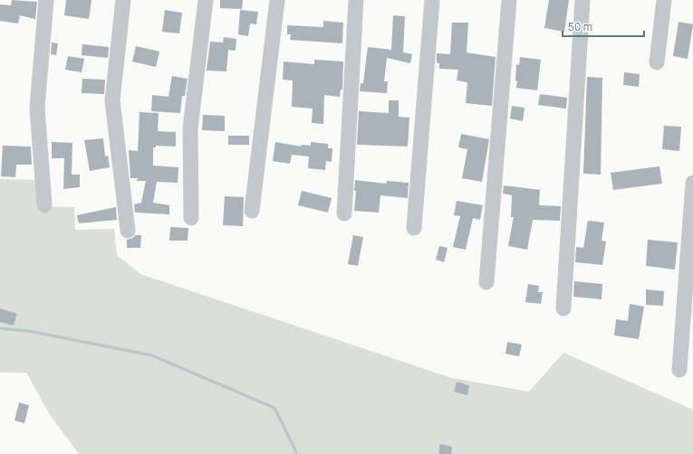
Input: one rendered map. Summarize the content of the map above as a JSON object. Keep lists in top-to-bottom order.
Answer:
{
  "scale_bar": "50 m"
}
